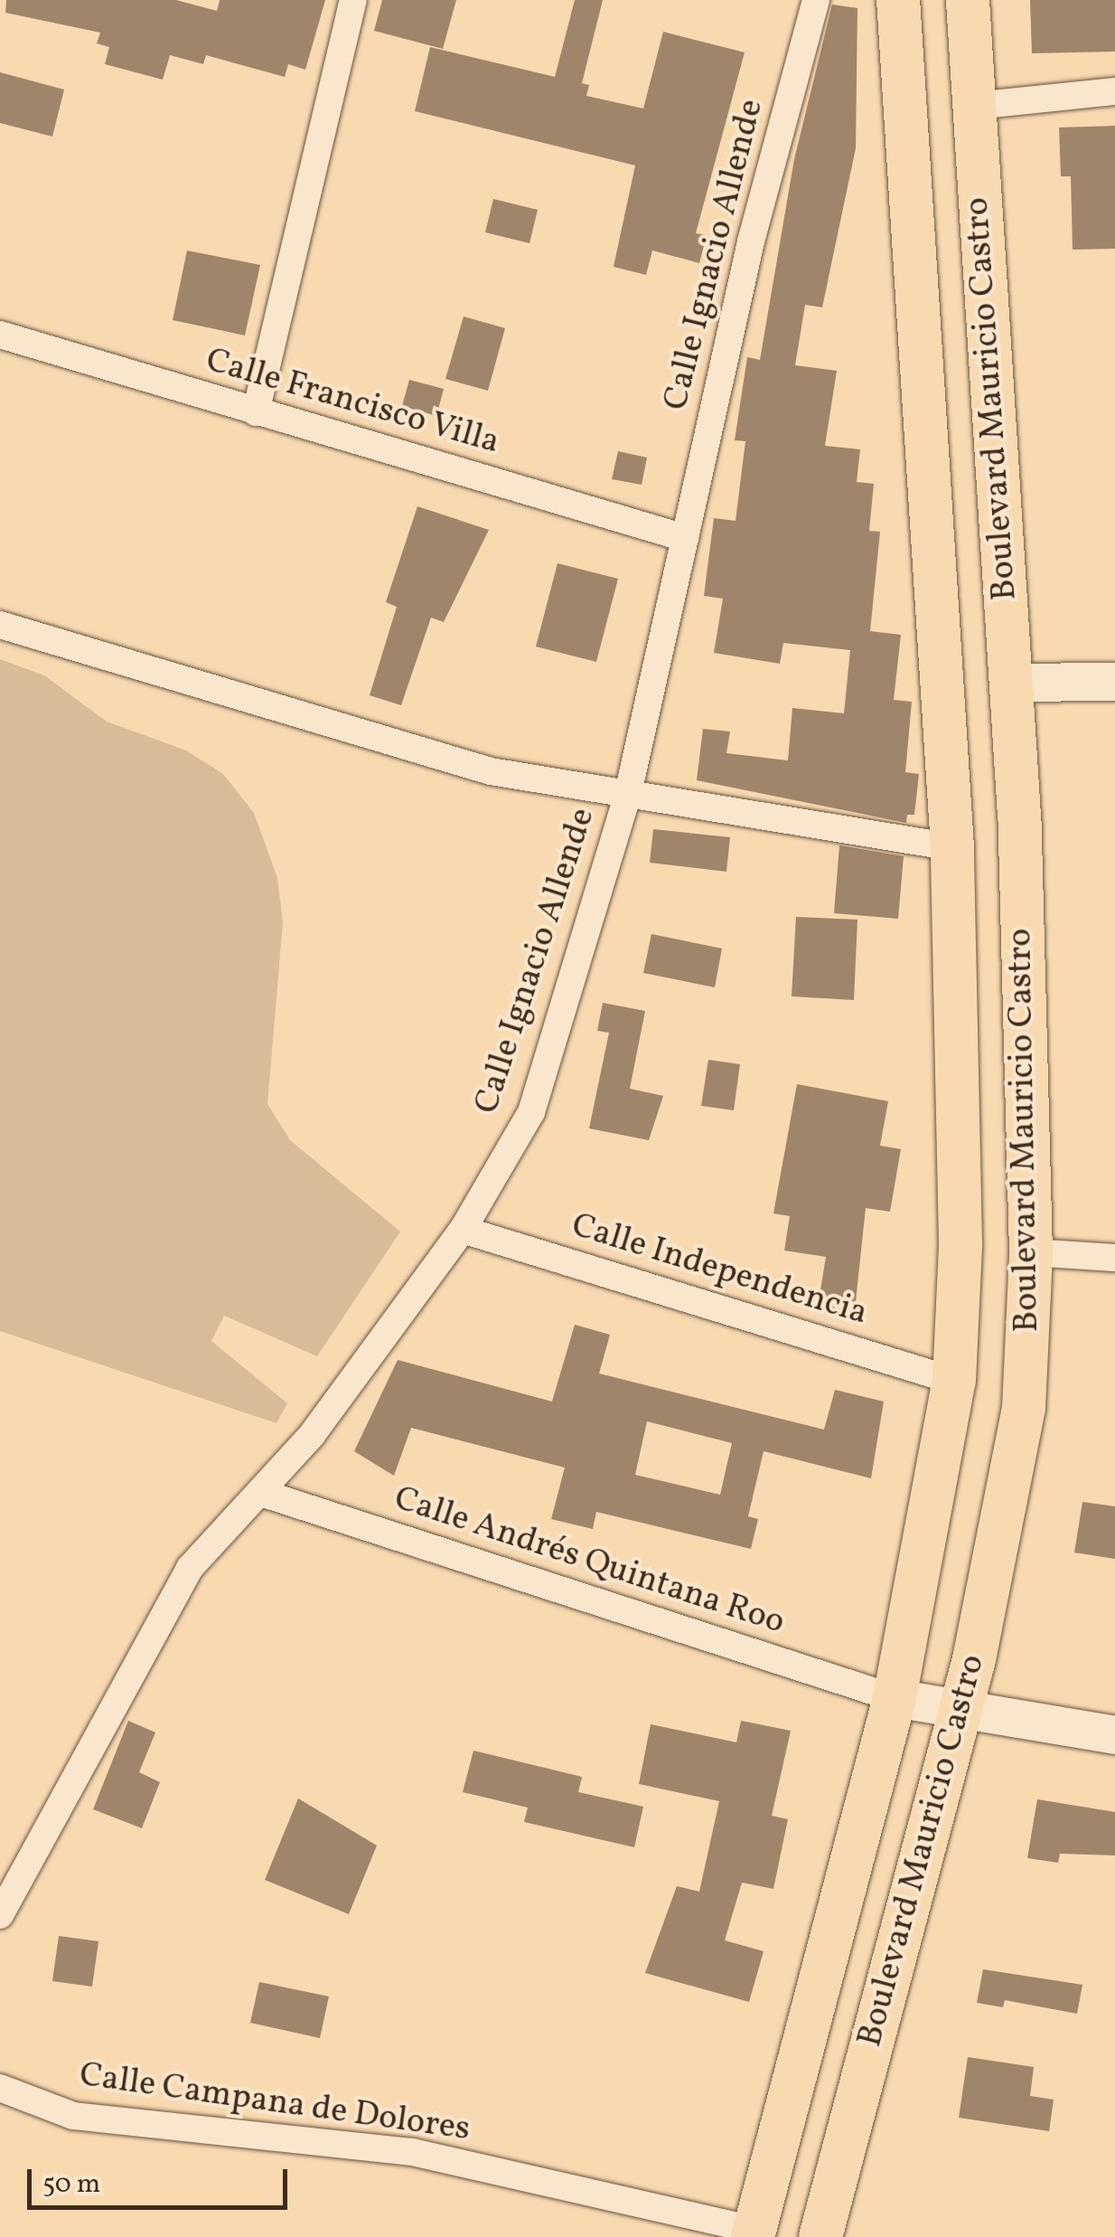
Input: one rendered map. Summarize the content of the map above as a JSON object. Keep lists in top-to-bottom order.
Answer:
{
  "streets": {
    "main road": ["Boulevard Mauricio Castro"],
    "street": [
      "Calle Ignacio Allende",
      "Calle Francisco Villa",
      "Calle Independencia",
      "Calle Andrés Quintana Roo",
      "Calle Campana de Dolores"
    ]
  },
  "crossings": [
    ["Calle Ignacio Allende", "Calle Francisco Villa"],
    ["Calle Ignacio Allende", "Calle Independencia"],
    ["Calle Ignacio Allende", "Calle Andrés Quintana Roo"],
    ["Boulevard Mauricio Castro", "Calle Independencia"],
    ["Boulevard Mauricio Castro", "Calle Andrés Quintana Roo"],
    ["Boulevard Mauricio Castro", "Calle Campana de Dolores"]
  ],
  "scale_bar": "50 m"
}
